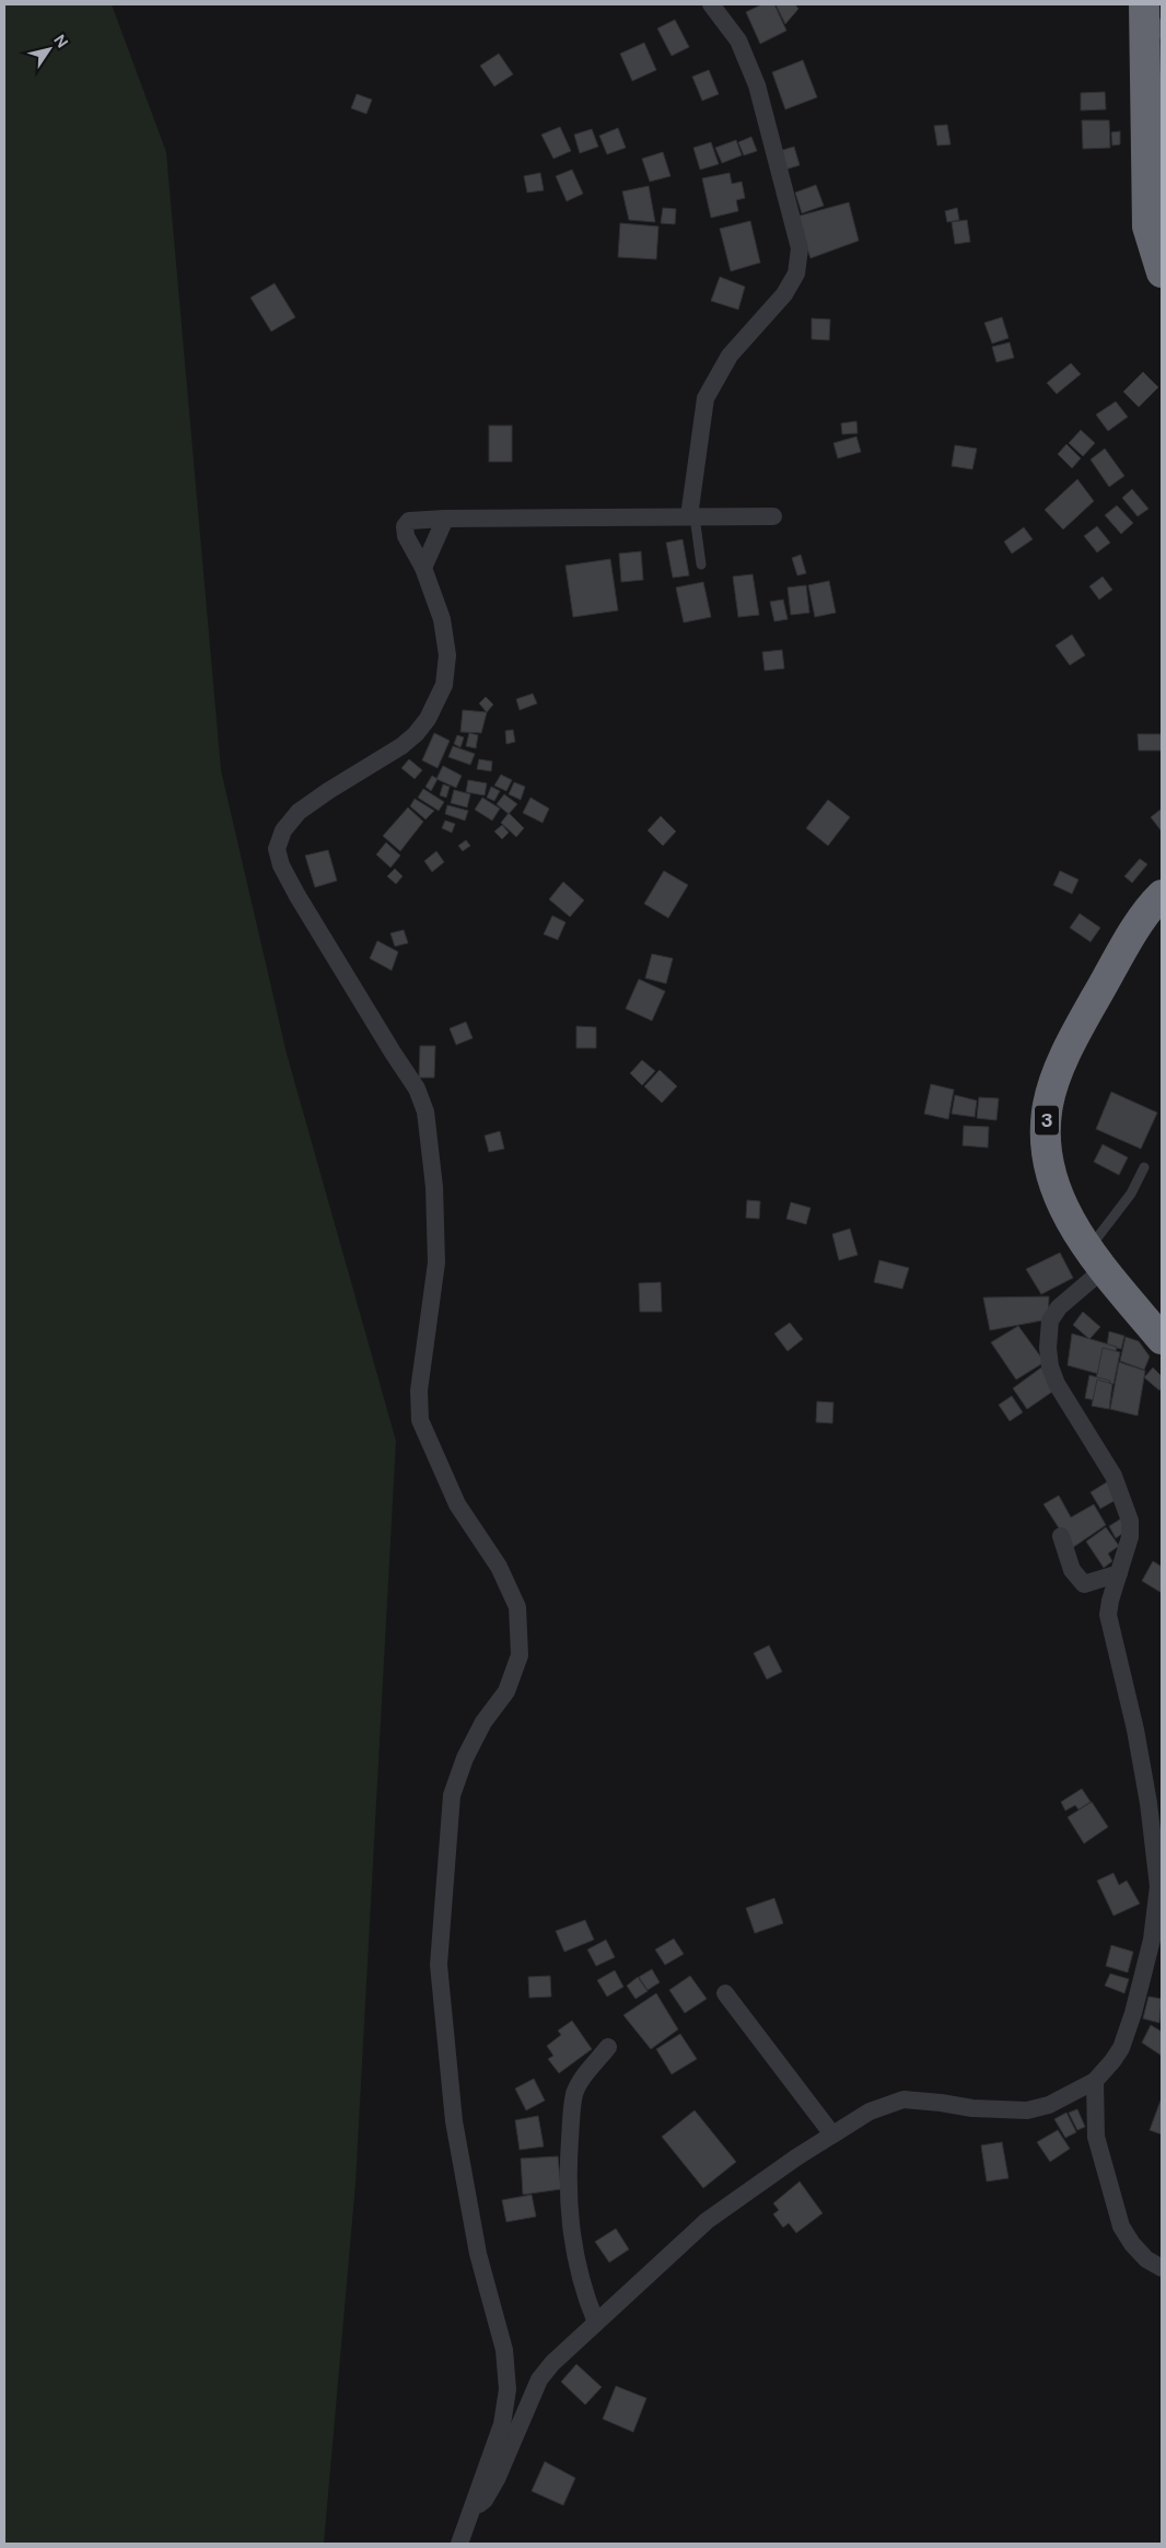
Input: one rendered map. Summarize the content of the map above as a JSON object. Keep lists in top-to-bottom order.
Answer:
{
  "streets": {
    "highway": ["3"]
  },
  "north": "top right"
}
